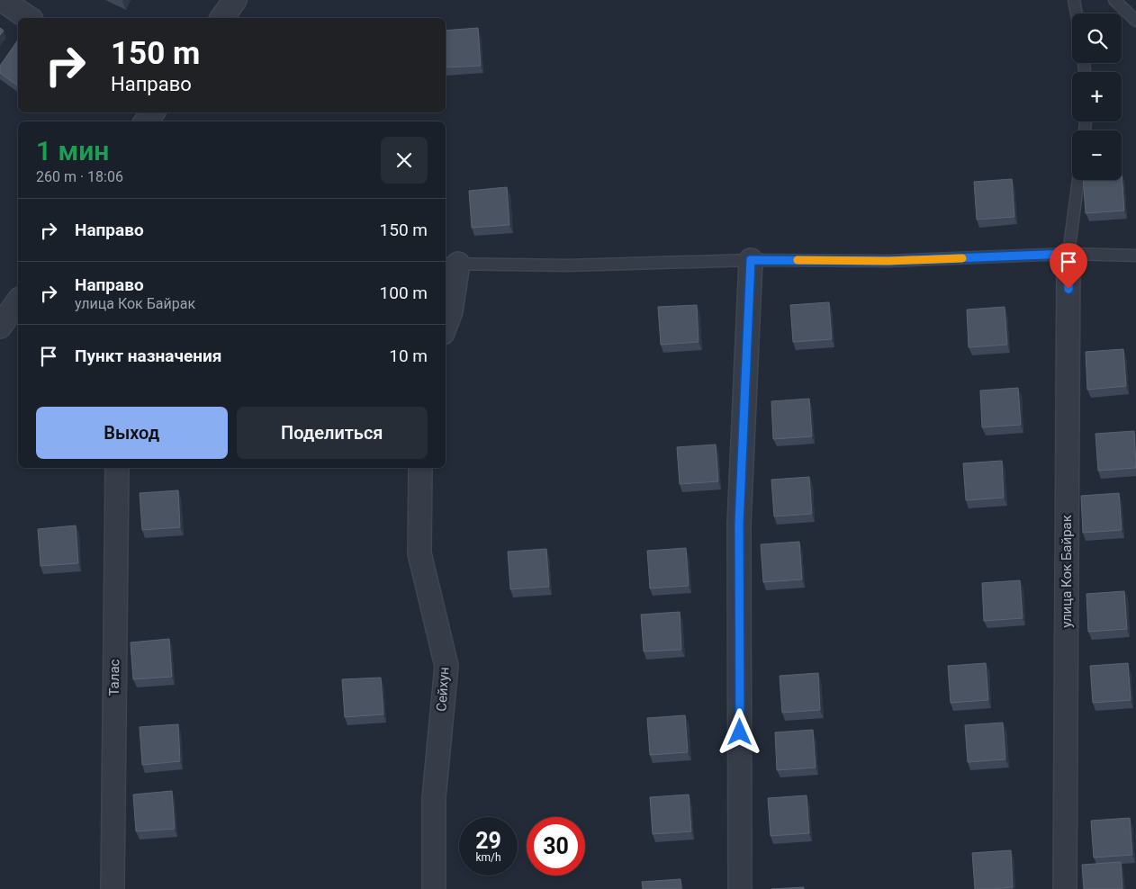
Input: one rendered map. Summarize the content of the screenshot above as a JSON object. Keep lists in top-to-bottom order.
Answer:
{
  "streets": {
    "street": ["улица Кок Байрак", "Талас", "Сейхун"]
  },
  "page": {
    "map_buttons": ["+", "−"],
    "turn": ["150 m", "Направо"],
    "heading": ["1 мин", "260 m · 18:06"],
    "list": [
      {
        "name": "Направо",
        "value": "150 m"
      },
      {
        "name": "Направо",
        "note": "улица Кок Байрак",
        "value": "100 m"
      },
      {
        "name": "Пункт назначения",
        "value": "10 m"
      }
    ],
    "buttons": ["Выход", "Поделиться"],
    "speed": "29 km/h",
    "limit": "30"
  }
}
